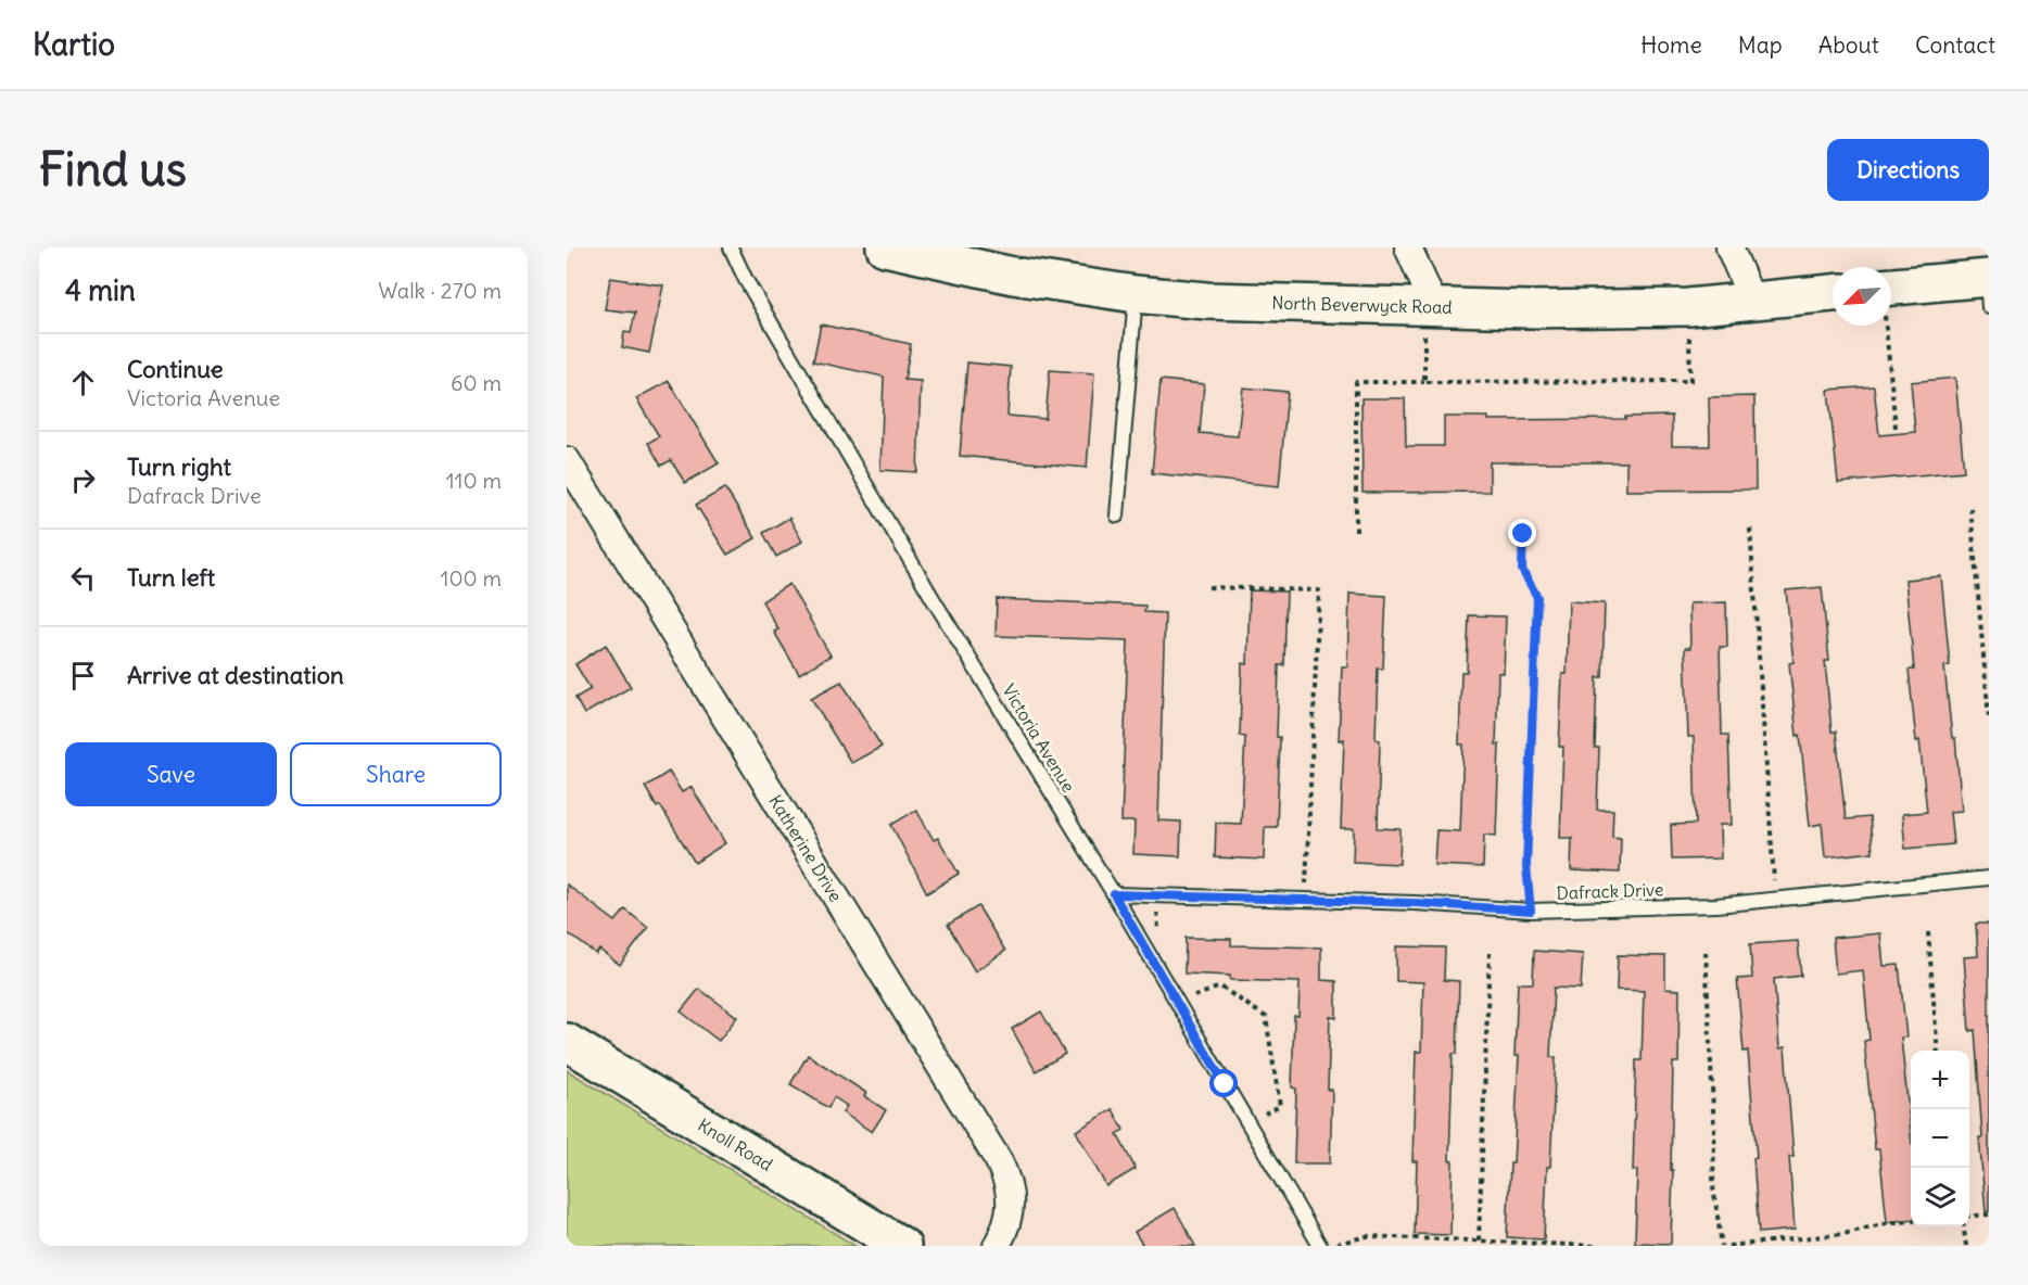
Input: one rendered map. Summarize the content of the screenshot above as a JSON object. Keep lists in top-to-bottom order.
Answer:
{
  "streets": {
    "street": ["North Beverwyck Road", "Katherine Drive", "Knoll Road"],
    "lane": ["Victoria Avenue", "Dafrack Drive"]
  },
  "crossings": [
    ["Victoria Avenue", "Dafrack Drive"]
  ],
  "north": "bottom left",
  "page": {
    "header": "Kartio",
    "nav": [
      "Home",
      "Map",
      "About",
      "Contact"
    ],
    "buttons": [
      "Directions",
      ["Save", "Share"]
    ],
    "title": "Find us",
    "heading": ["4 min", "Walk · 270 m"],
    "list": [
      ["Continue", "Victoria Avenue", "60 m"],
      ["Turn right", "Dafrack Drive", "110 m"],
      ["Turn left", "100 m"],
      "Arrive at destination"
    ],
    "map_buttons": ["+", "−"]
  }
}
